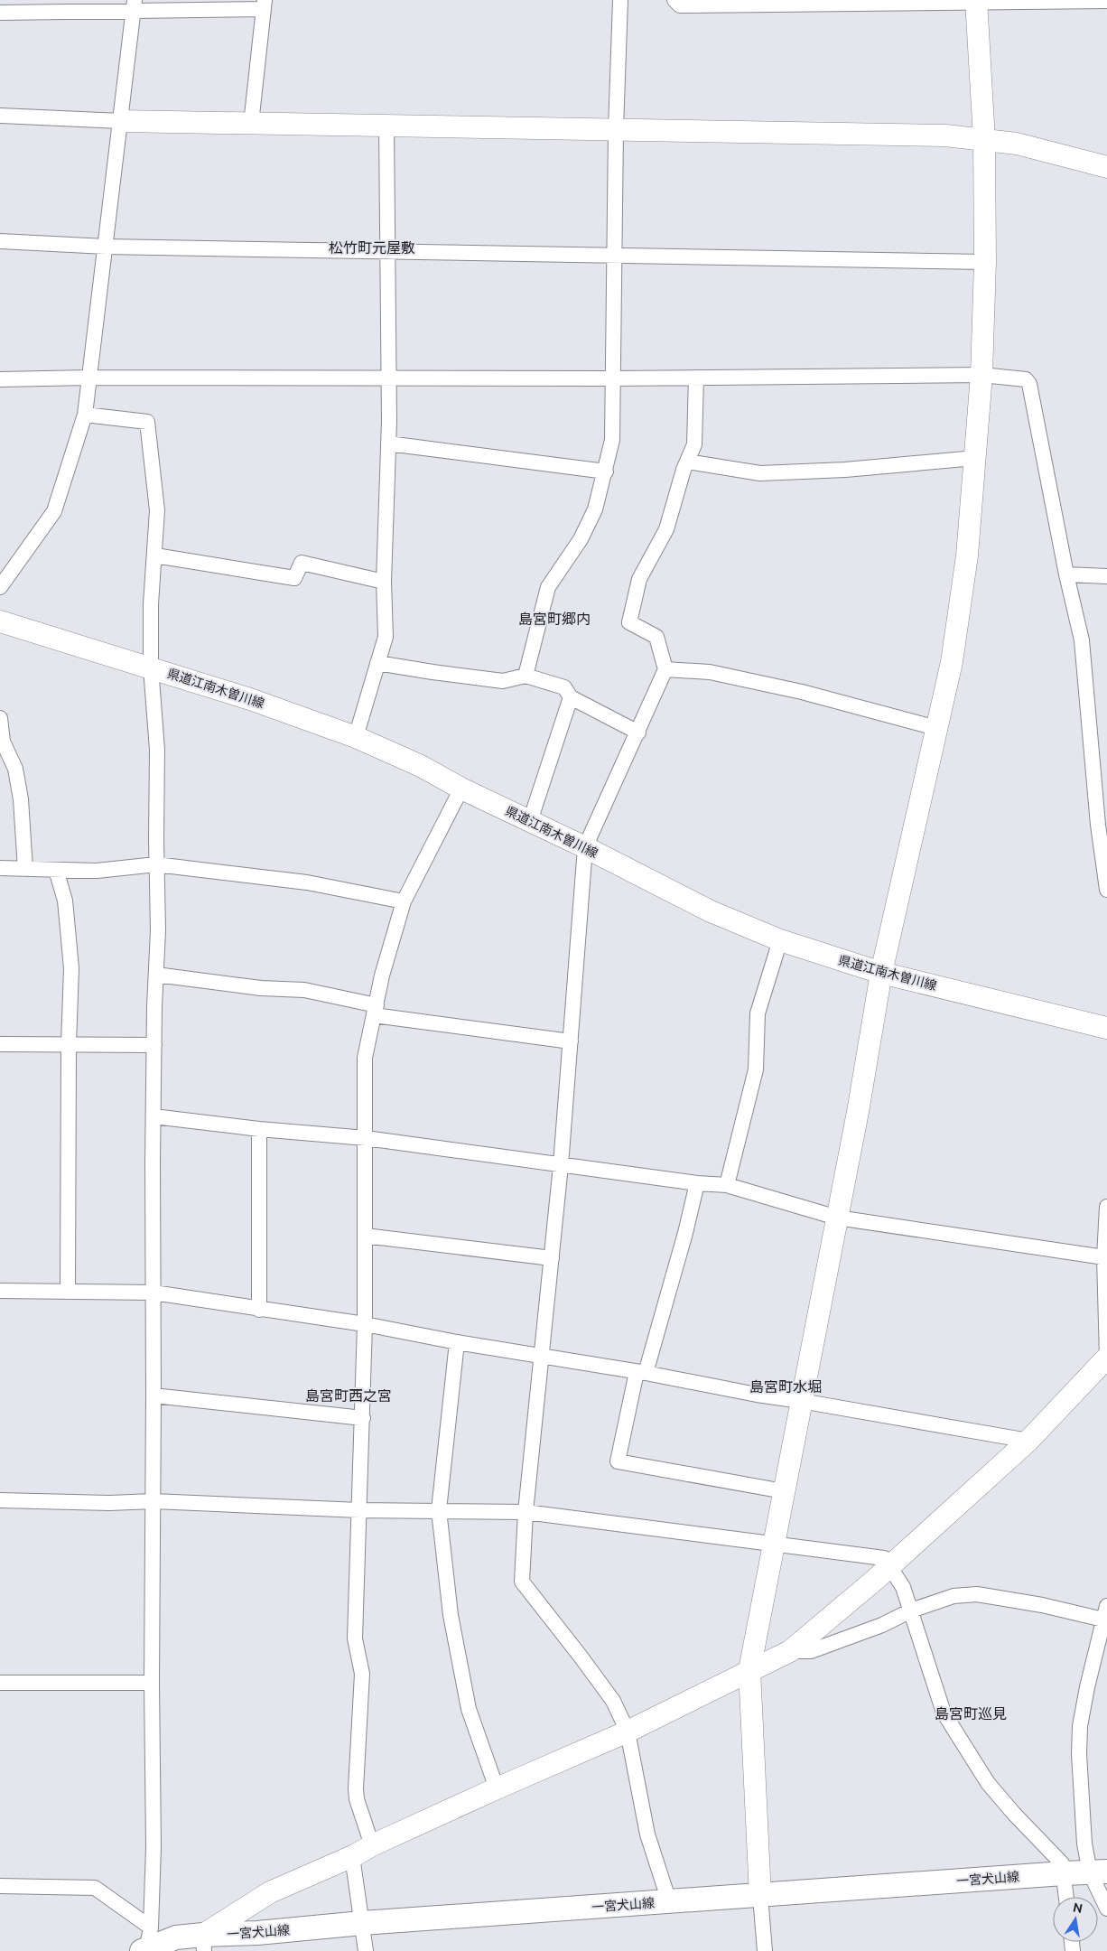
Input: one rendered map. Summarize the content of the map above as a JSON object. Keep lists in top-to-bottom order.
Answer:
{
  "streets": {
    "main road": ["一宮犬山線"],
    "street": ["県道江南木曽川線"]
  },
  "districts": [
    "松竹町元屋敷",
    "島宮町郷内",
    "島宮町水堀",
    "島宮町西之宮",
    "島宮町巡見"
  ],
  "north": "top"
}
